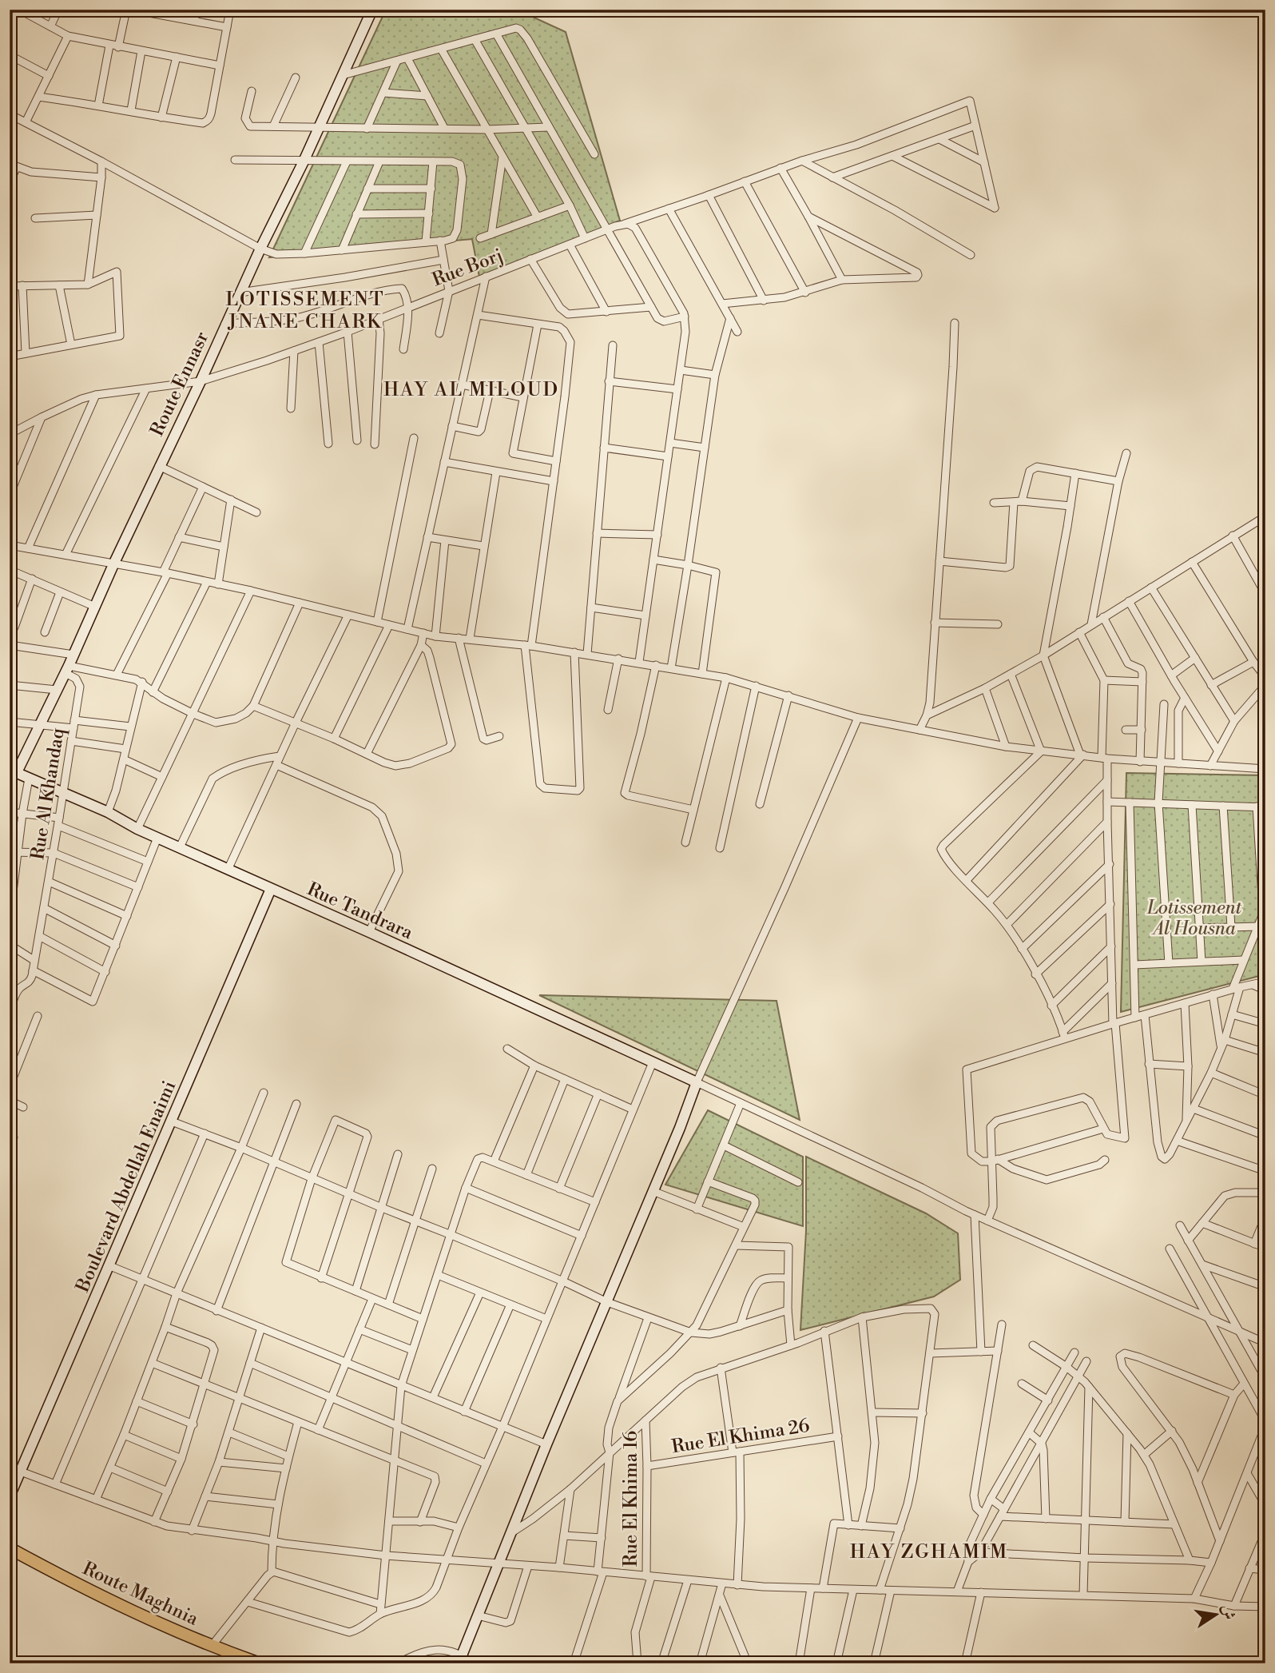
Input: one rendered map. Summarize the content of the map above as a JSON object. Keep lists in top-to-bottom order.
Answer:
{
  "streets": {
    "main road": ["Route Maghnia"],
    "street": [
      "Rue Borj",
      "Route Ennasr",
      "Rue Al Khandaq",
      "Rue Tandrara",
      "Boulevard Abdellah Enaimi",
      "Rue El Khima 26",
      "Rue El Khima 16"
    ]
  },
  "crossings": [
    ["Rue Borj", "Route Ennasr"],
    ["Route Ennasr", "Rue Al Khandaq"],
    ["Route Ennasr", "Rue Tandrara"],
    ["Rue Al Khandaq", "Rue Tandrara"],
    ["Rue Tandrara", "Boulevard Abdellah Enaimi"],
    ["Rue El Khima 26", "Rue El Khima 16"]
  ],
  "districts": ["LOTISSEMENT JNANE CHARK", "HAY AL MILOUD", "HAY ZGHAMIM"],
  "parks": ["Lotissement Al Housna"],
  "north": "right"
}
